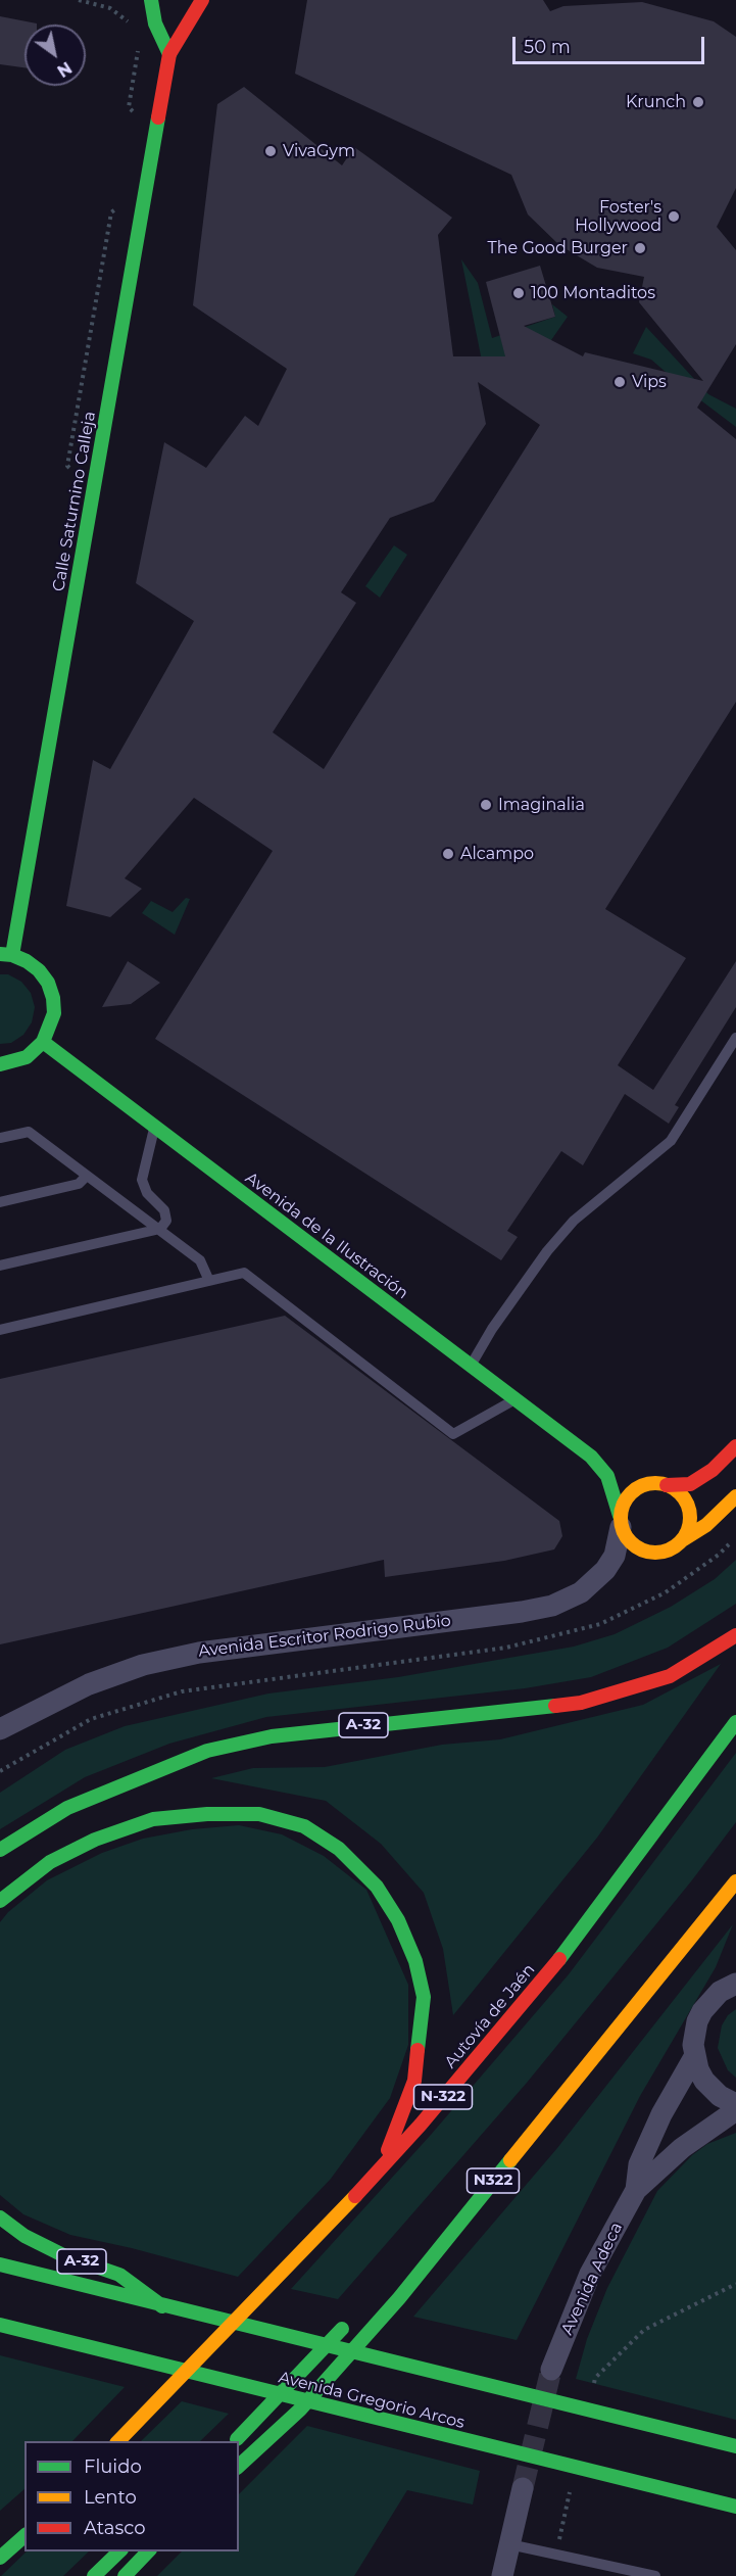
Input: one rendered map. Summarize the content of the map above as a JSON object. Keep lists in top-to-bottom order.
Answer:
{
  "streets": {
    "main road": [
      "Calle Saturnino Calleja",
      "Avenida de la Ilustración",
      "A-32",
      "Autovía de Jaén",
      "N-322",
      "N322",
      "Avenida Gregorio Arcos"
    ],
    "street": ["Avenida Escritor Rodrigo Rubio", "Avenida Adeca"]
  },
  "crossings": [
    ["Avenida de la Ilustración", "Avenida Escritor Rodrigo Rubio"]
  ],
  "places": [
    "Krunch",
    "VivaGym",
    "Foster's Hollywood",
    "The Good Burger",
    "100 Montaditos",
    "Vips",
    "Imaginalia",
    "Alcampo"
  ],
  "legend": ["Fluido", "Lento", "Atasco"],
  "scale_bar": "50 m",
  "north": "bottom right"
}
